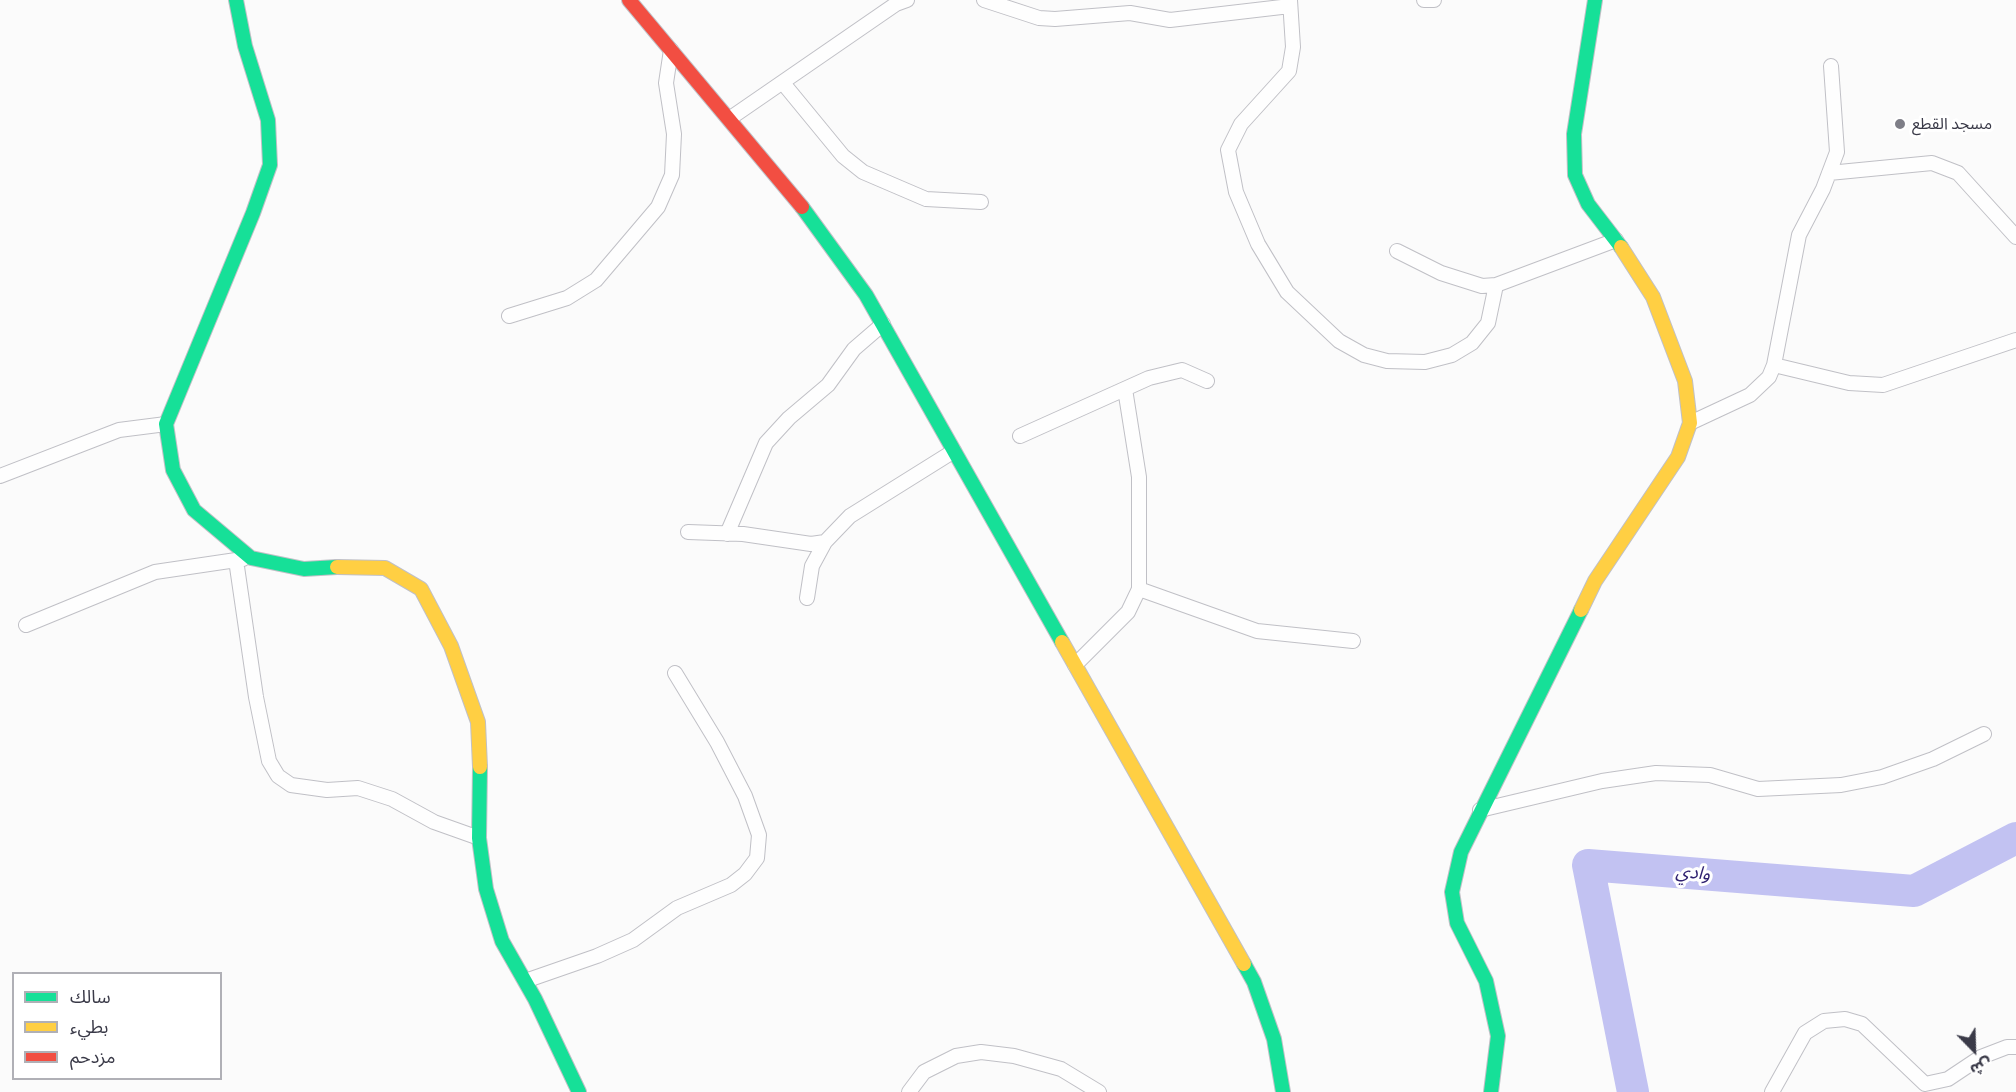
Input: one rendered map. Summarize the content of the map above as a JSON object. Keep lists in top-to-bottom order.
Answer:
{
  "water": ["وادي"],
  "places": ["مسجد القطع"],
  "legend": ["سالك", "بطيء", "مزدحم"],
  "north": "bottom right"
}
